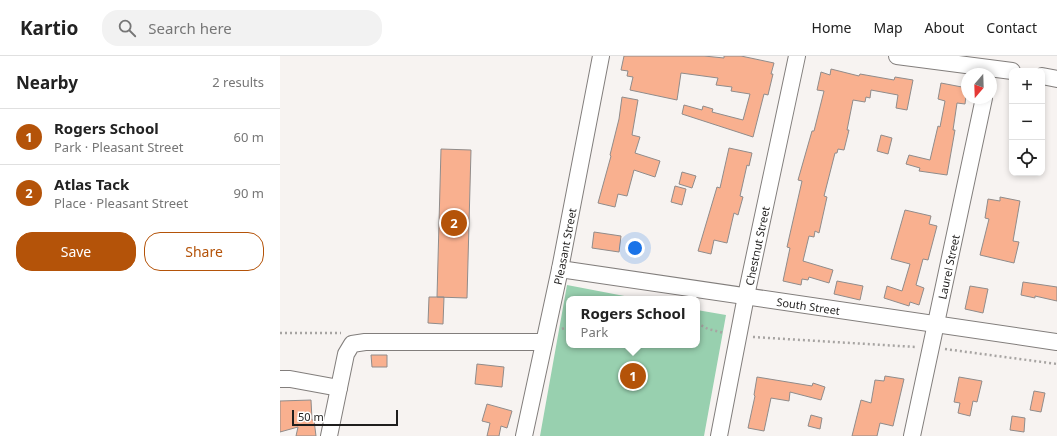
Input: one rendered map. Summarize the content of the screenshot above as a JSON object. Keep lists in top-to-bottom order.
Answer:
{
  "streets": {
    "street": [
      "Pleasant Street",
      "Chestnut Street",
      "Laurel Street",
      "South Street"
    ]
  },
  "crossings": [
    ["Pleasant Street", "South Street"],
    ["Chestnut Street", "South Street"],
    ["Laurel Street", "South Street"]
  ],
  "scale_bar": "50 m",
  "north": "bottom",
  "page": {
    "header": "Kartio",
    "search": "Search here",
    "nav": [
      "Home",
      "Map",
      "About",
      "Contact"
    ],
    "heading": ["Nearby", "2 results"],
    "map_buttons": ["+", "−"],
    "list": [
      {
        "mark": "1",
        "name": "Rogers School",
        "note": "Park · Pleasant Street",
        "value": "60 m"
      },
      {
        "mark": "2",
        "name": "Atlas Tack",
        "note": "Place · Pleasant Street",
        "value": "90 m"
      }
    ],
    "pins": ["2", "1"],
    "buttons": ["Save", "Share"],
    "popup": ["Rogers School", "Park"],
    "scale": "50 m"
  }
}
